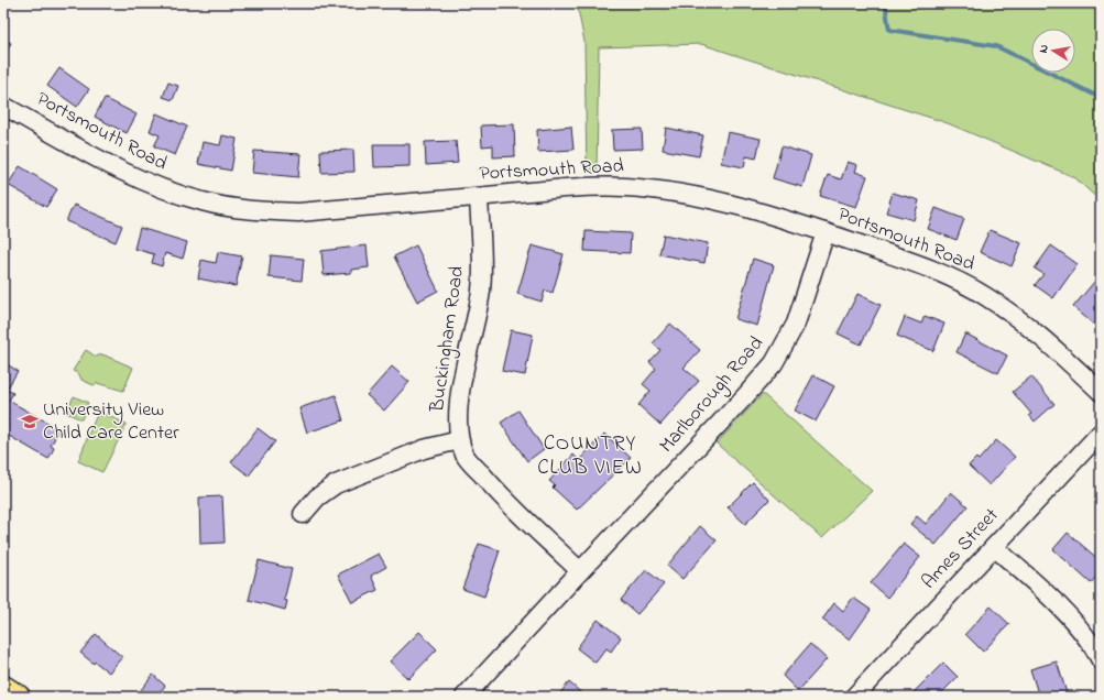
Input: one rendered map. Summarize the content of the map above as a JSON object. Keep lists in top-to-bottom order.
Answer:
{
  "streets": {
    "street": [
      "Portsmouth Road",
      "Buckingham Road",
      "Marlborough Road",
      "Ames Street"
    ]
  },
  "crossings": [
    ["Portsmouth Road", "Buckingham Road"],
    ["Portsmouth Road", "Marlborough Road"],
    ["Buckingham Road", "Marlborough Road"]
  ],
  "districts": ["COUNTRY CLUB VIEW"],
  "places": {
    "school or university": ["University View Child Care Center"]
  },
  "north": "left"
}
